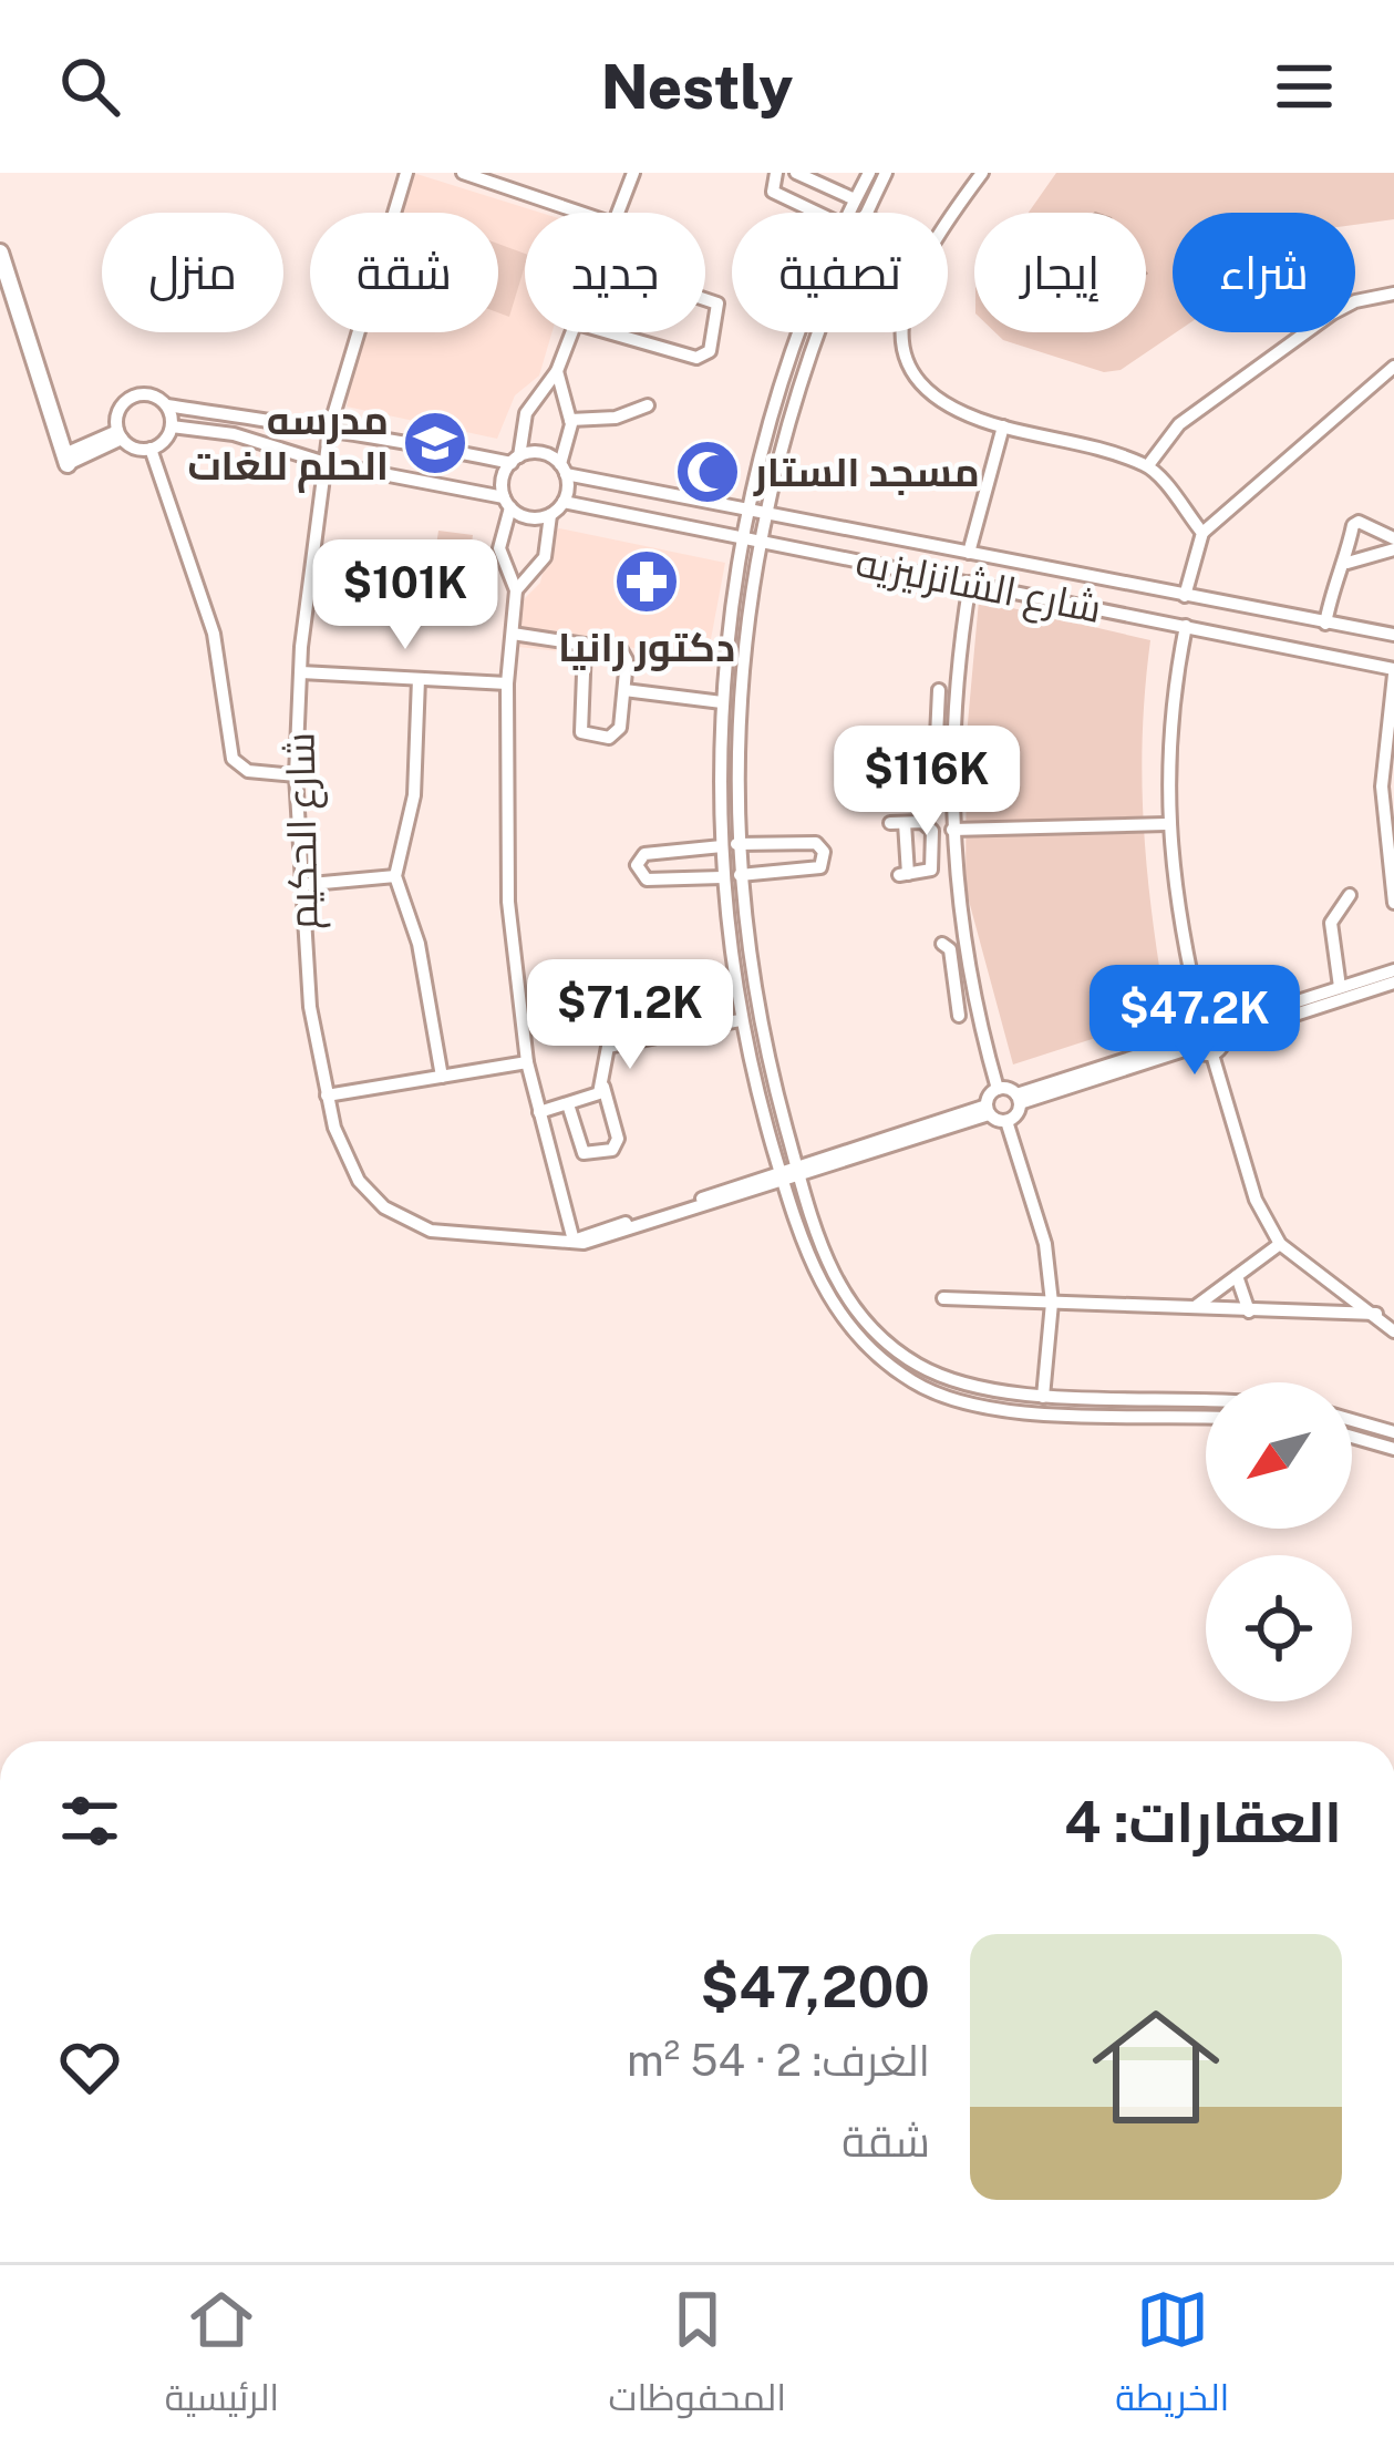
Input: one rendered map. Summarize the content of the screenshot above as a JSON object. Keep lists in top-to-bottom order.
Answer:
{
  "streets": {
    "street": ["شارع الشانزليزيه", "شارع الحكيم"]
  },
  "places": {
    "school or university": ["مدرسه الحلم للغات"],
    "mosque": ["مسجد الستار"],
    "pharmacy": ["دكتور رانيا"]
  },
  "north": "bottom left",
  "page": {
    "header": "Nestly",
    "chip": [
      "شراء",
      "إيجار",
      "تصفية",
      "جديد",
      "شقة",
      "منزل"
    ],
    "price": [
      "$101K",
      "$116K",
      "$71.2K",
      "$47.2K"
    ],
    "heading": "العقارات: 4",
    "list": [
      {
        "name": "$47,200",
        "note": "الغرف: 2 · 54 m² · شقة"
      }
    ],
    "tabs": ["الخريطة", "المحفوظات", "الرئيسية"]
  }
}
